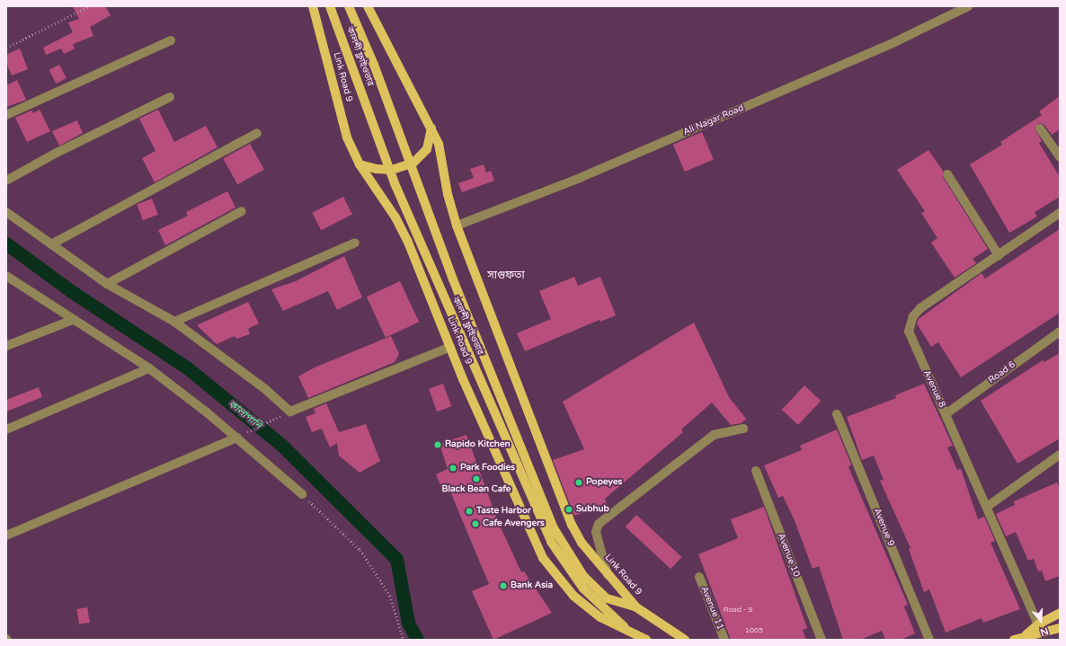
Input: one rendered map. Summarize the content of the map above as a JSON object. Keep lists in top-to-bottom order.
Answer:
{
  "streets": {
    "main road": ["কালশী ফ্লাইওভার", "Link Road 9"],
    "street": [
      "Ali Nagar Road",
      "Road 6",
      "Avenue 8",
      "Avenue 9",
      "Avenue 10",
      "Avenue 11"
    ]
  },
  "crossings": [
    ["কালশী ফ্লাইওভার", "Link Road 9"],
    ["Link Road 9", "Ali Nagar Road"],
    ["Road 6", "Avenue 8"]
  ],
  "districts": ["সাগুফতা"],
  "water": ["কালাপানি"],
  "places": [
    "Rapido Kitchen",
    "Park Foodies",
    "Black Bean Cafe",
    "Popeyes",
    "Subhub",
    "Taste Harbor",
    "Cafe Avengers",
    "Bank Asia"
  ],
  "house_numbers": ["Road - 9", "1005"],
  "north": "bottom"
}
